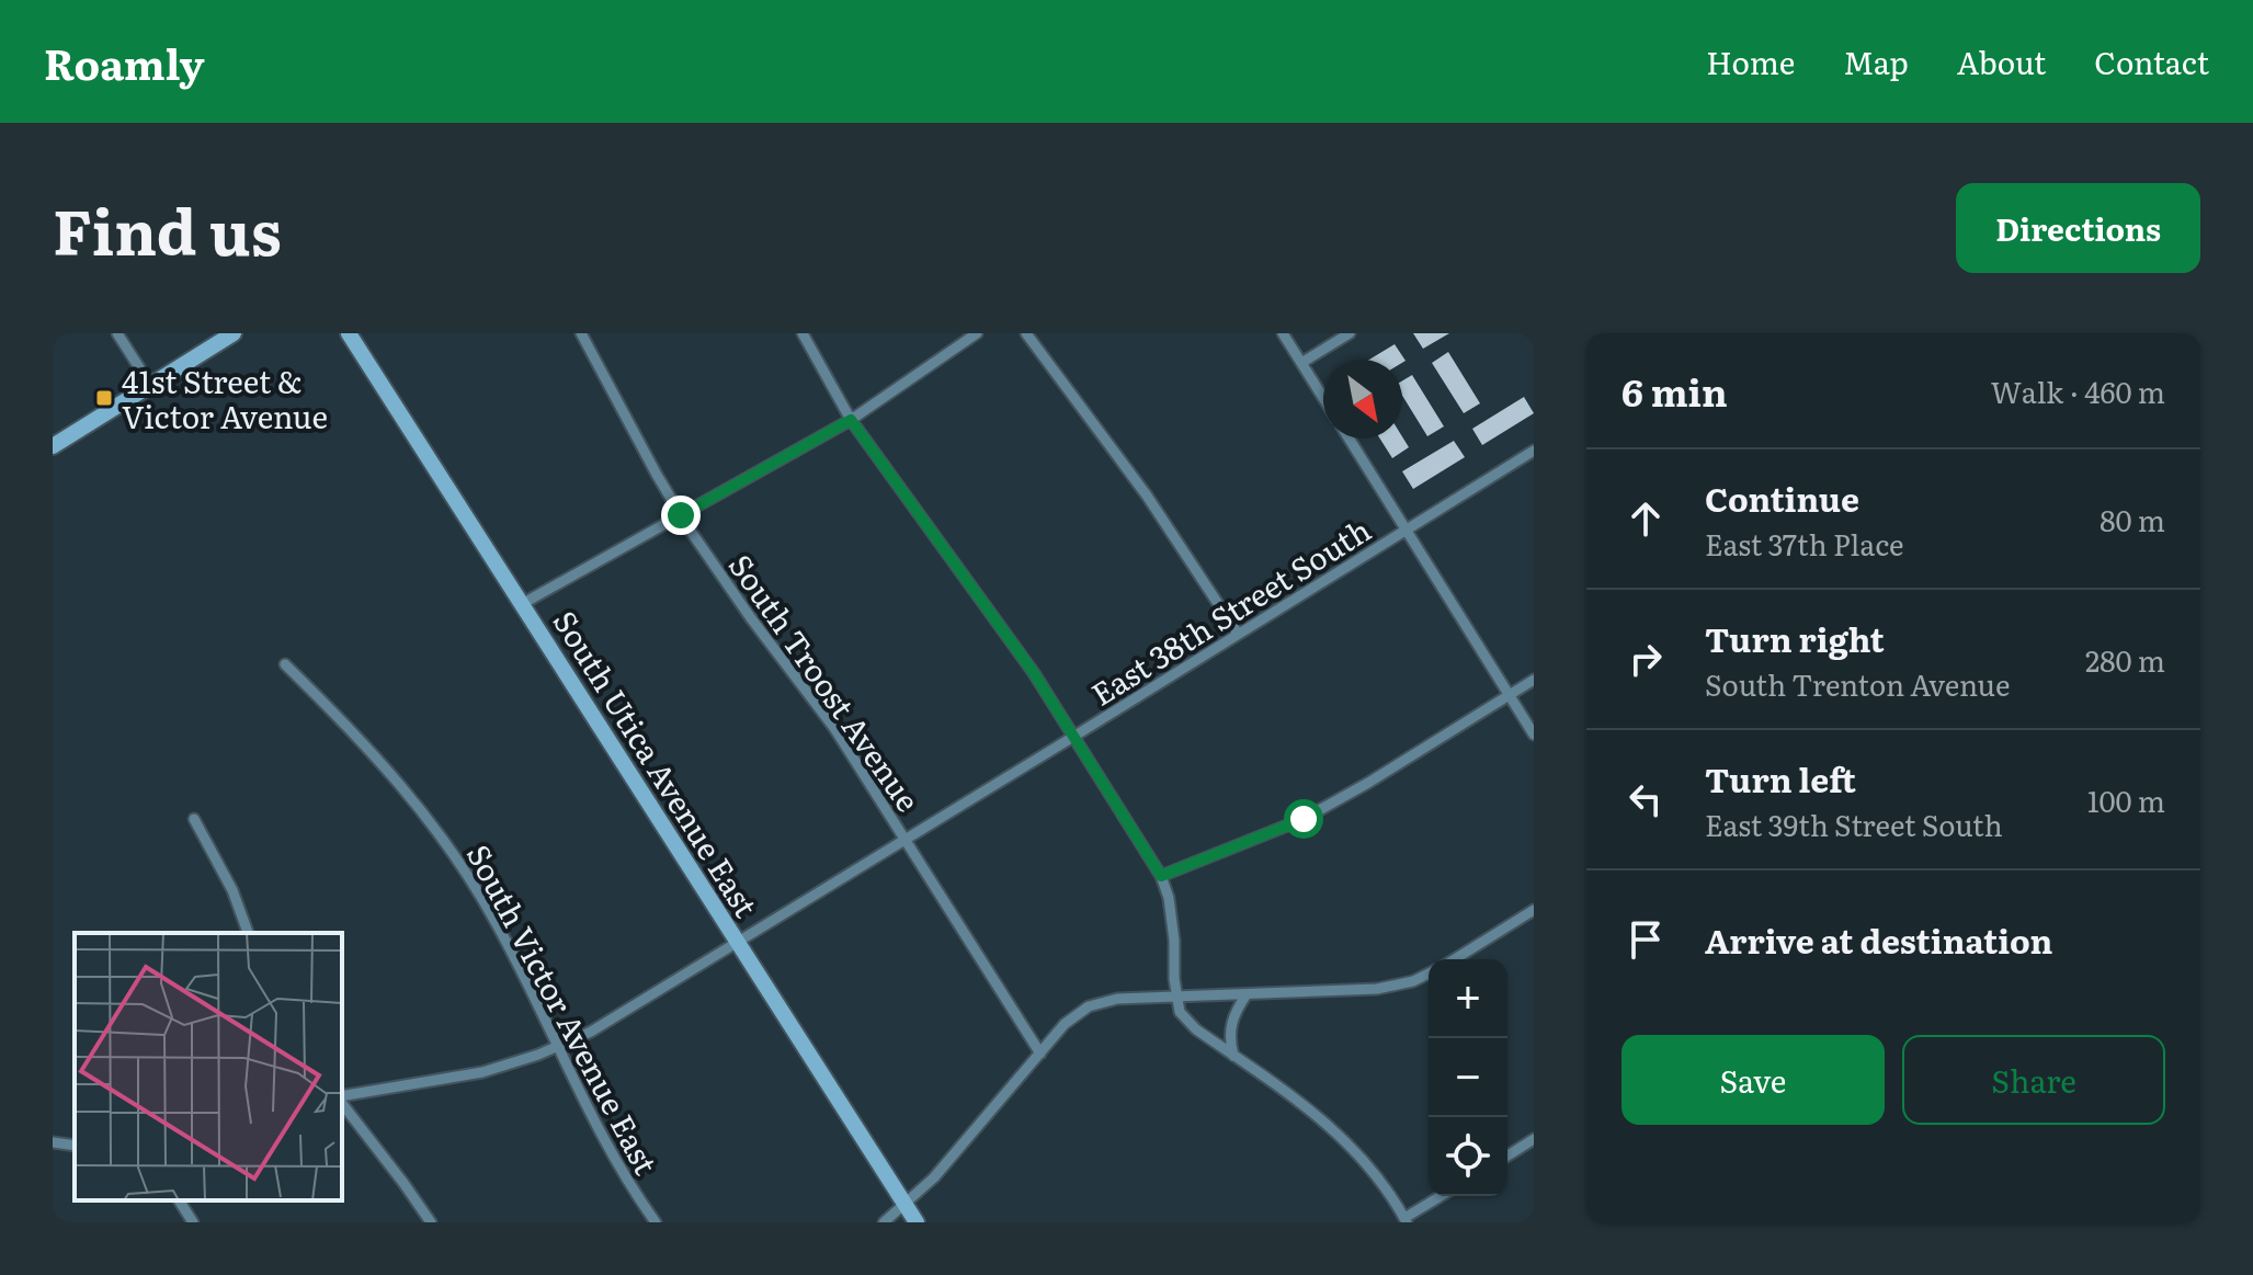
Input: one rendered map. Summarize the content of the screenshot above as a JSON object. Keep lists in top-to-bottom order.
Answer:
{
  "streets": {
    "street": [
      "East 38th Street South",
      "South Troost Avenue",
      "South Utica Avenue East",
      "South Victor Avenue East"
    ]
  },
  "crossings": [
    ["East 38th Street South", "South Troost Avenue"],
    ["East 38th Street South", "South Utica Avenue East"],
    ["East 38th Street South", "South Victor Avenue East"]
  ],
  "places": {
    "transit": ["41st Street & Victor Avenue"]
  },
  "north": "bottom right",
  "page": {
    "header": "Roamly",
    "nav": [
      "Home",
      "Map",
      "About",
      "Contact"
    ],
    "title": "Find us",
    "buttons": [
      "Directions",
      ["Save", "Share"]
    ],
    "heading": ["6 min", "Walk · 460 m"],
    "list": [
      ["Continue", "East 37th Place", "80 m"],
      ["Turn right", "South Trenton Avenue", "280 m"],
      ["Turn left", "East 39th Street South", "100 m"],
      "Arrive at destination"
    ],
    "map_buttons": ["+", "−"]
  }
}
